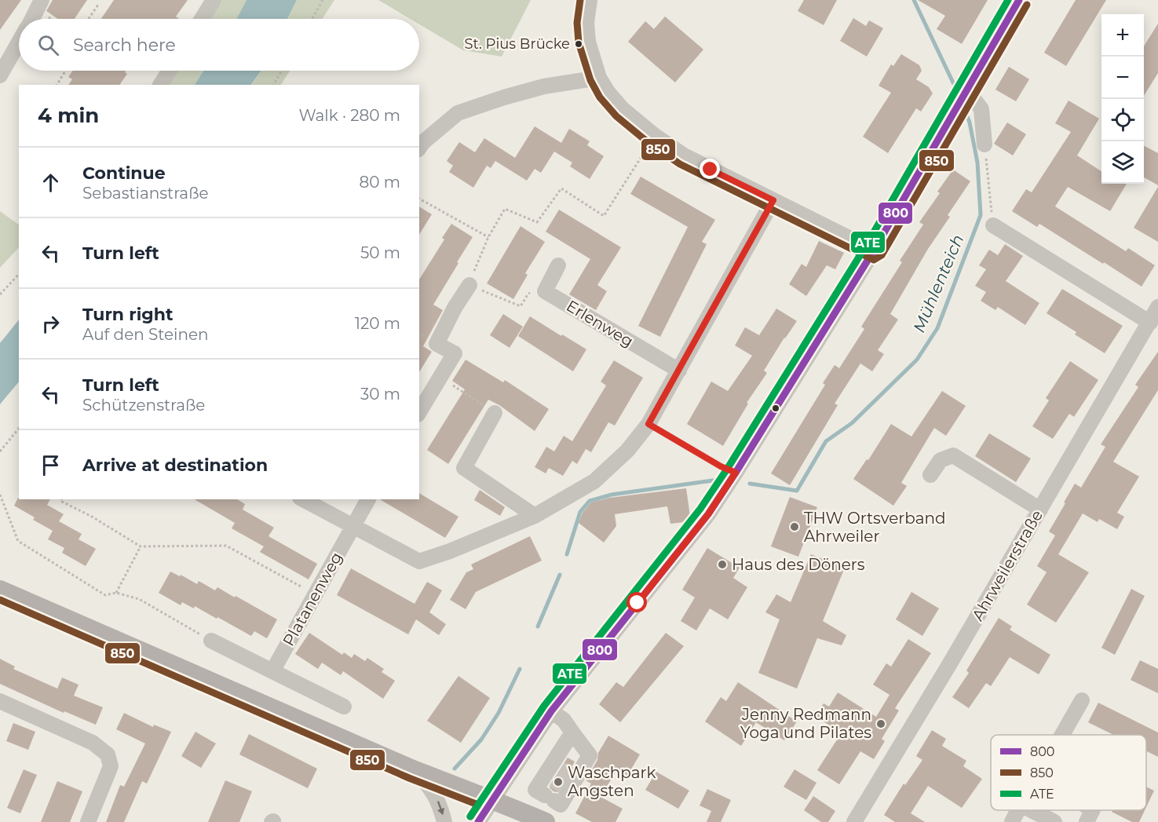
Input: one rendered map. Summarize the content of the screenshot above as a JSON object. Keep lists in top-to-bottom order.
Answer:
{
  "streets": {
    "street": ["Erlenweg", "Ahrweilerstraße", "Platanenweg"]
  },
  "water": ["Mühlenteich"],
  "places": [
    "St. Pius Brücke",
    "THW Ortsverband Ahrweiler",
    "Haus des Döners",
    "Jenny Redmann Yoga und Pilates",
    "Waschpark Angsten"
  ],
  "lines": ["transit line 800", "transit line 850", "transit line ATE"],
  "legend": ["800", "850", "ATE"],
  "page": {
    "map_buttons": ["+", "−"],
    "search": "Search here",
    "heading": ["4 min", "Walk · 280 m"],
    "list": [
      ["Continue", "Sebastianstraße", "80 m"],
      ["Turn left", "50 m"],
      ["Turn right", "Auf den Steinen", "120 m"],
      ["Turn left", "Schützenstraße", "30 m"],
      "Arrive at destination"
    ]
  }
}
